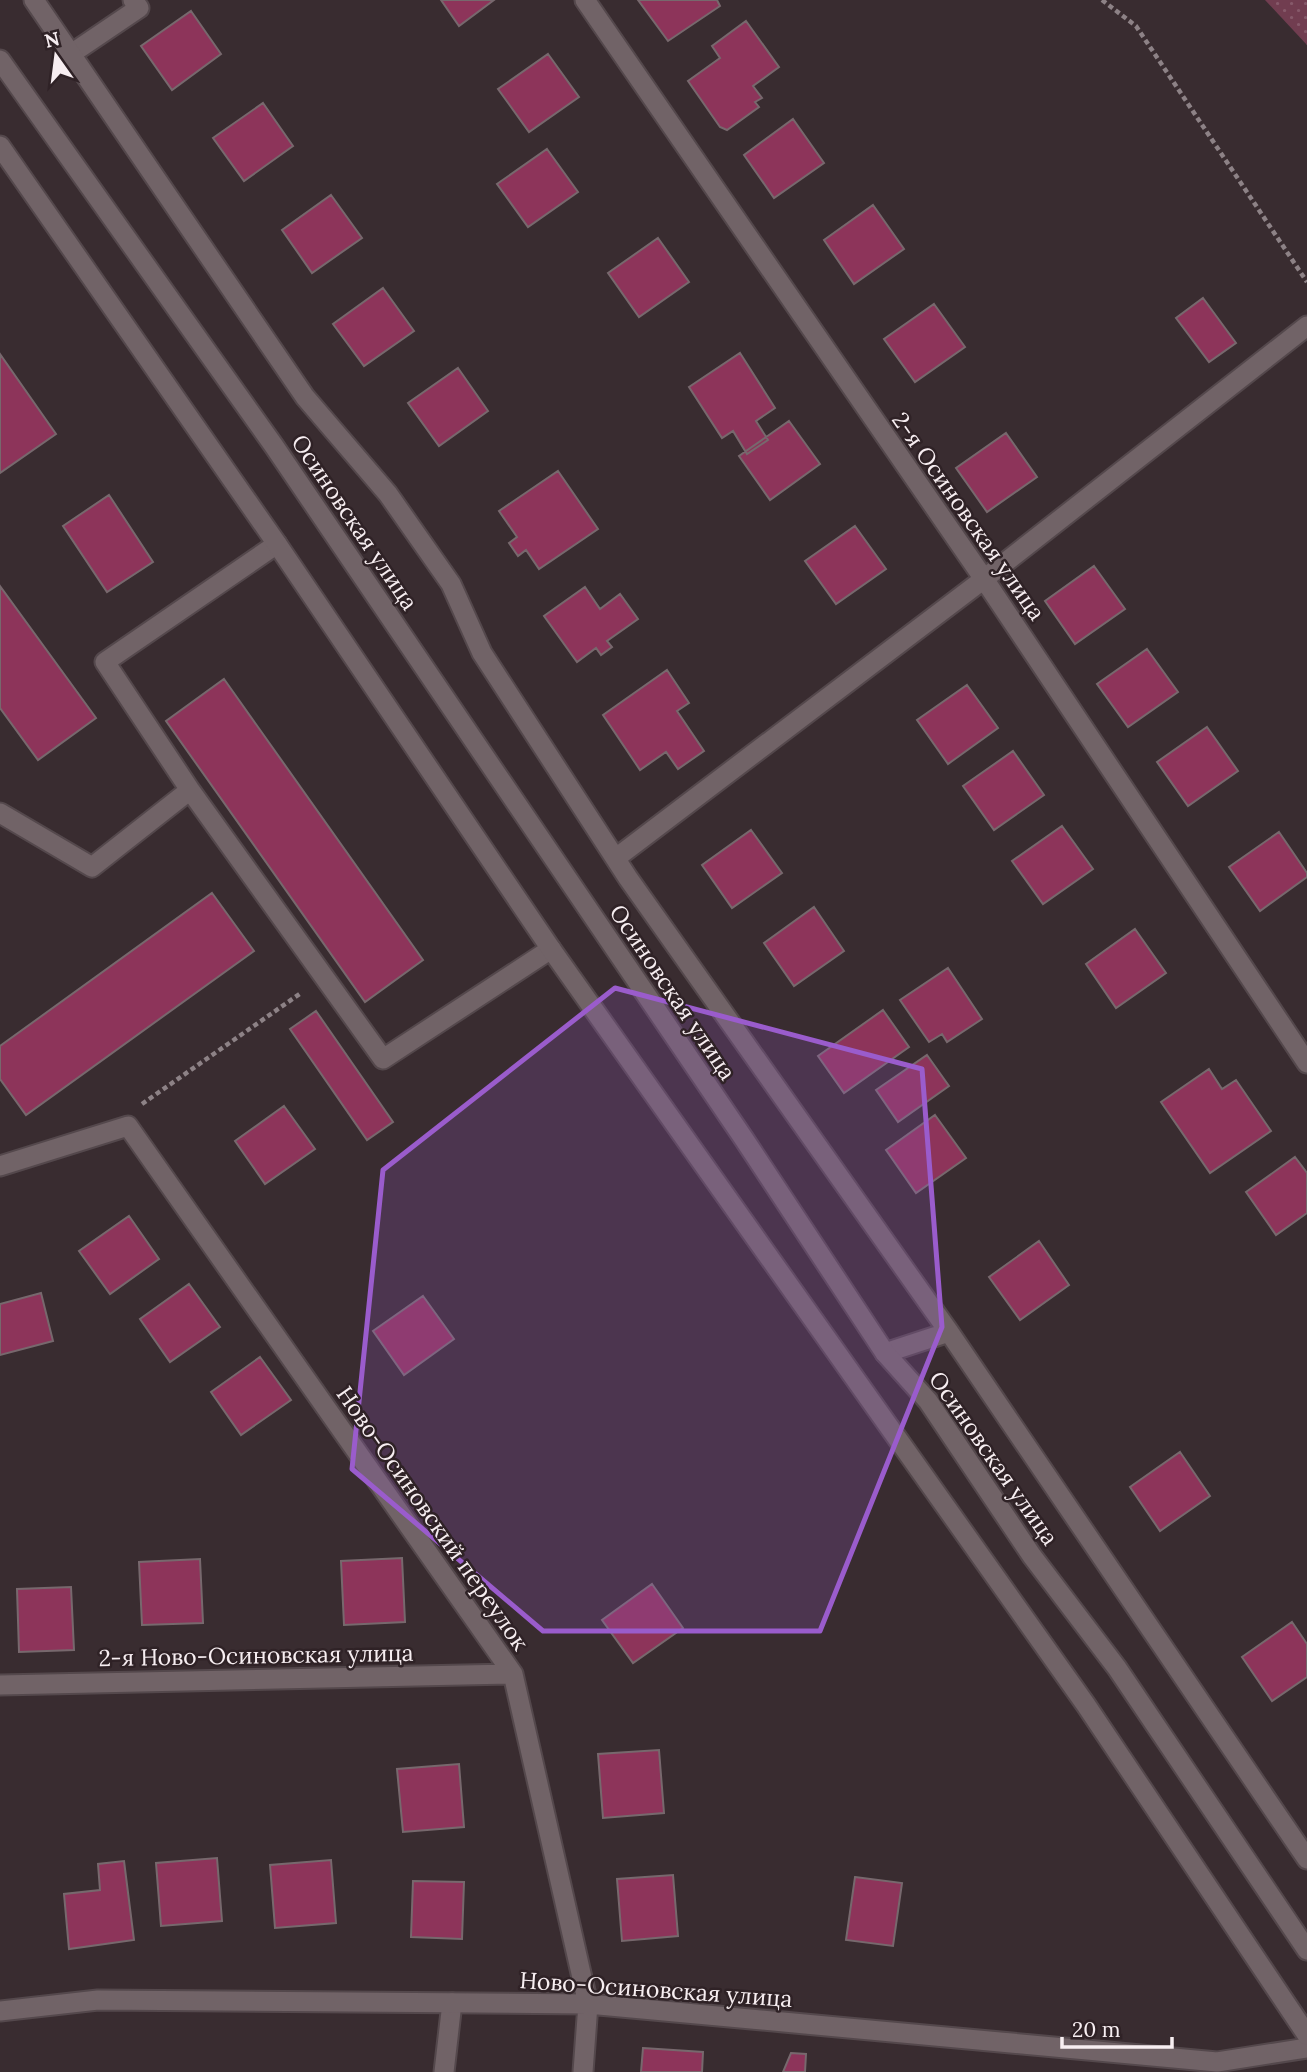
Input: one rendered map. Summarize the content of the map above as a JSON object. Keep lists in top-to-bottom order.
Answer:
{
  "streets": {
    "street": [
      "2-я Осиновская улица",
      "Осиновская улица",
      "Ново-Осиновский переулок",
      "2-я Ново-Осиновская улица",
      "Ново-Осиновская улица"
    ]
  },
  "crossings": [
    ["Ново-Осиновский переулок", "2-я Ново-Осиновская улица"],
    ["Ново-Осиновский переулок", "Ново-Осиновская улица"]
  ],
  "scale_bar": "20 m",
  "north": "top"
}
